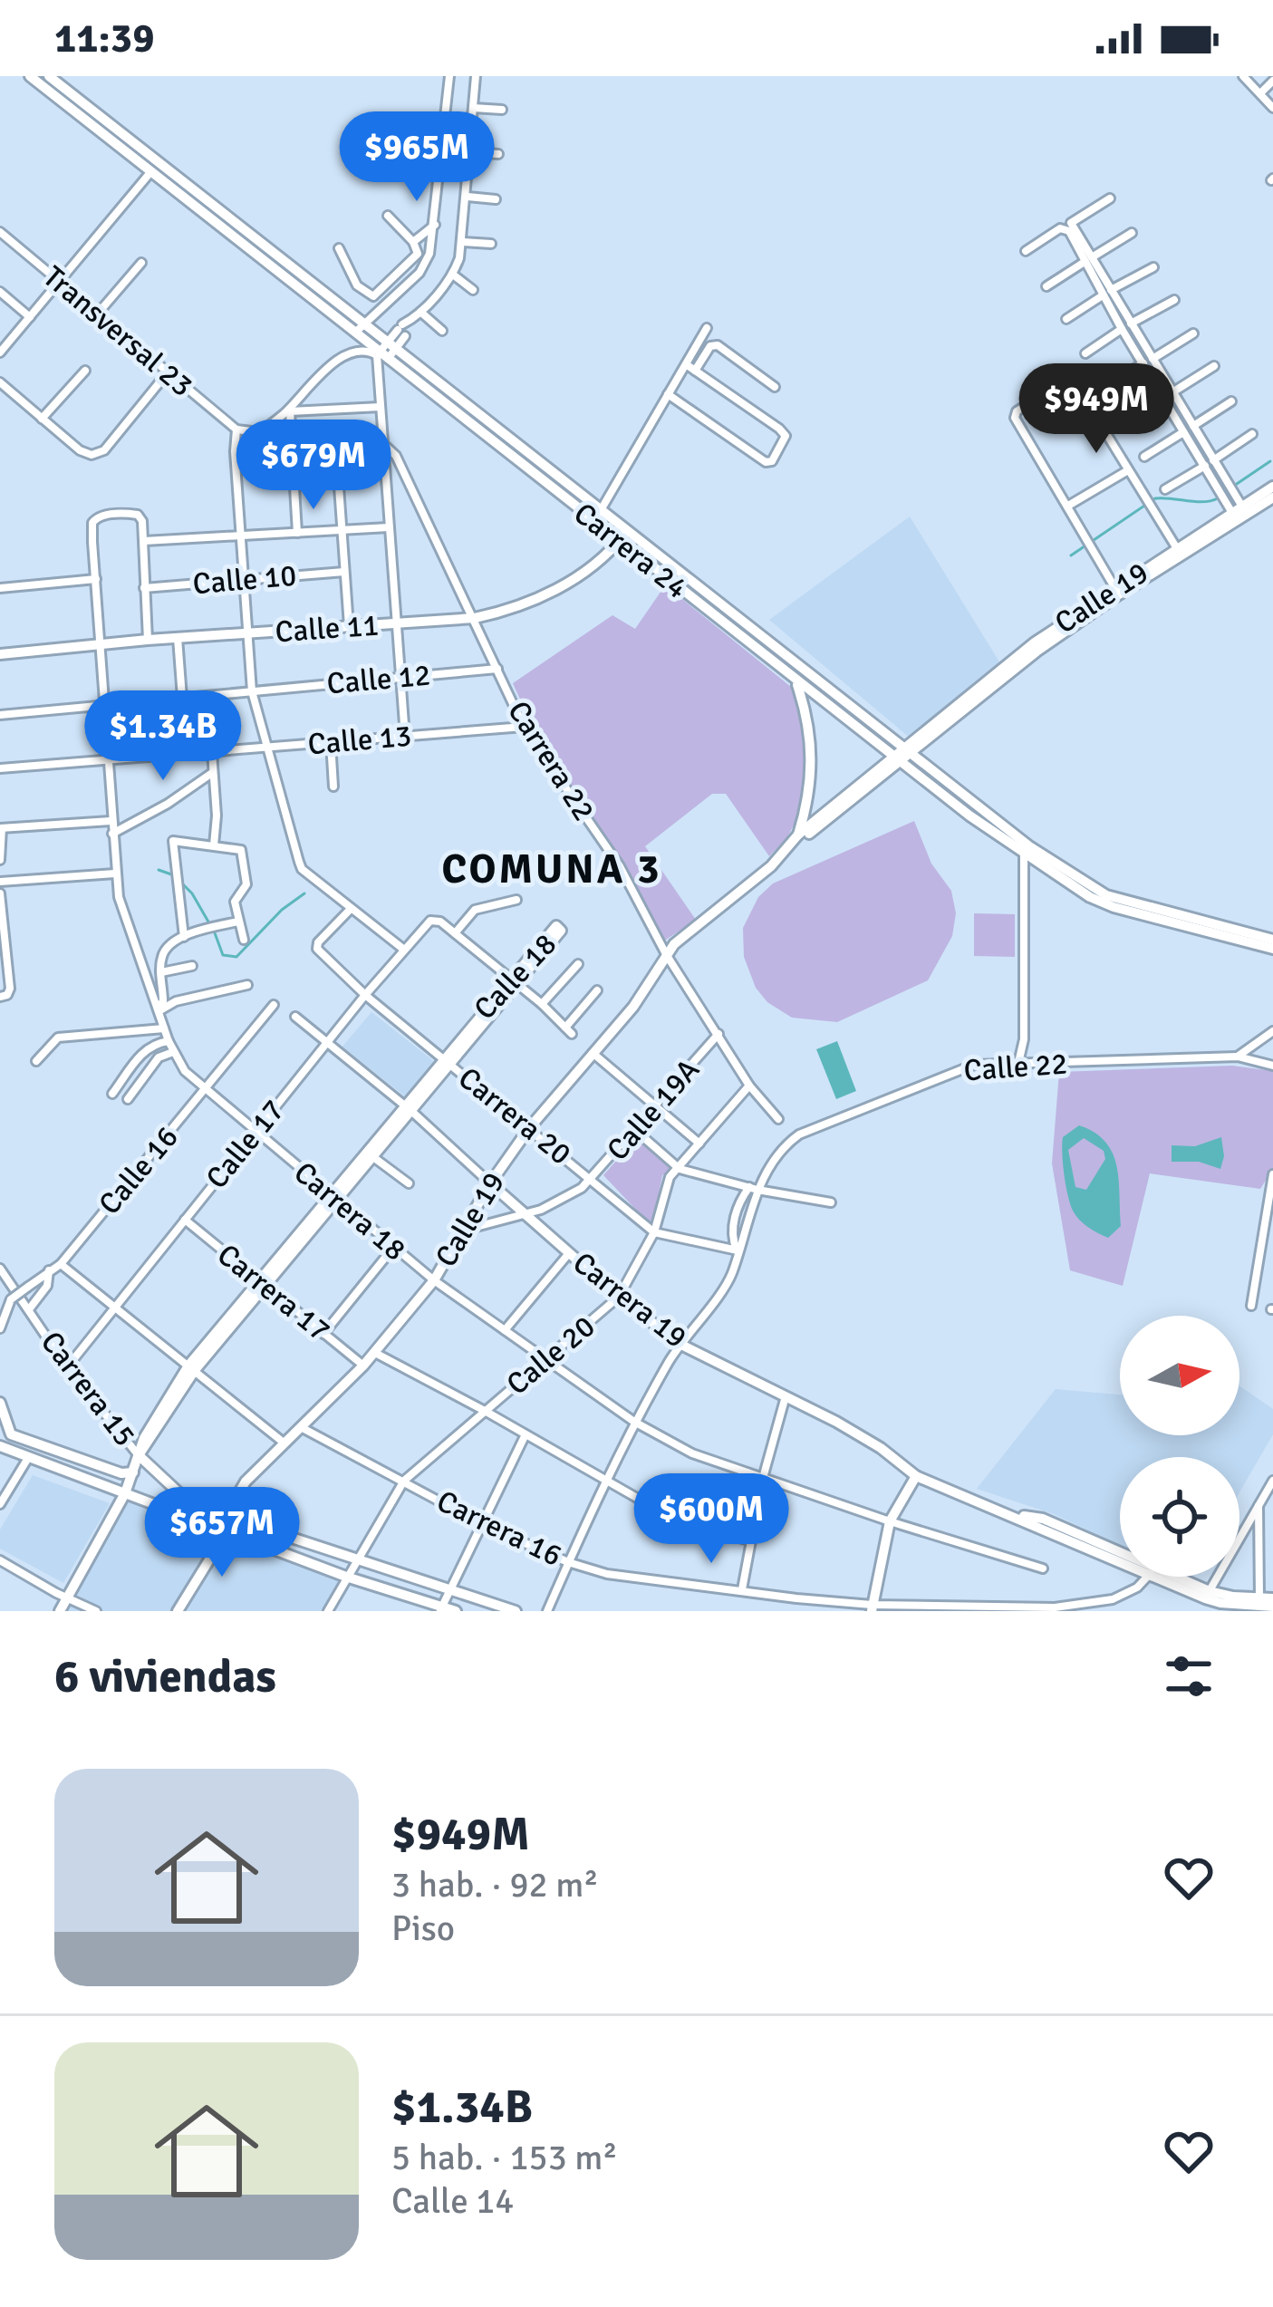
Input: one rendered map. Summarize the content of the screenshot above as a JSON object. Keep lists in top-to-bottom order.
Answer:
{
  "streets": {
    "street": [
      "Transversal 23",
      "Carrera 24",
      "Calle 10",
      "Calle 19",
      "Calle 11",
      "Calle 12",
      "Calle 13",
      "Carrera 22",
      "Calle 18",
      "Calle 22",
      "Calle 19A",
      "Carrera 20",
      "Calle 17",
      "Calle 16",
      "Carrera 18",
      "Carrera 17",
      "Carrera 19",
      "Calle 20",
      "Carrera 15",
      "Carrera 16"
    ]
  },
  "crossings": [
    ["Carrera 24", "Calle 19"],
    ["Carrera 24", "Calle 11"],
    ["Calle 19", "Carrera 22"],
    ["Calle 19", "Calle 19A"],
    ["Calle 19", "Carrera 20"],
    ["Calle 19", "Carrera 18"],
    ["Calle 19", "Carrera 17"],
    ["Calle 19", "Carrera 19"],
    ["Calle 19", "Carrera 16"],
    ["Calle 11", "Carrera 22"],
    ["Calle 11", "Carrera 18"],
    ["Calle 12", "Carrera 22"],
    ["Calle 12", "Carrera 18"],
    ["Calle 13", "Carrera 22"],
    ["Calle 13", "Carrera 18"],
    ["Carrera 22", "Calle 19A"],
    ["Carrera 22", "Calle 20"],
    ["Calle 18", "Carrera 20"],
    ["Calle 18", "Carrera 18"],
    ["Calle 18", "Carrera 17"],
    ["Calle 18", "Carrera 19"],
    ["Calle 18", "Carrera 15"],
    ["Calle 22", "Carrera 20"],
    ["Calle 22", "Carrera 18"],
    ["Calle 22", "Carrera 19"],
    ["Calle 22", "Carrera 16"],
    ["Calle 19A", "Carrera 20"],
    ["Calle 19A", "Carrera 19"],
    ["Carrera 20", "Calle 17"],
    ["Carrera 20", "Calle 20"],
    ["Calle 17", "Carrera 18"],
    ["Calle 17", "Carrera 17"],
    ["Calle 17", "Carrera 19"],
    ["Calle 17", "Carrera 15"],
    ["Calle 16", "Carrera 18"],
    ["Carrera 18", "Calle 20"],
    ["Carrera 19", "Calle 20"],
    ["Calle 20", "Carrera 16"]
  ],
  "districts": ["COMUNA 3"],
  "north": "right",
  "page": {
    "status": "11:39",
    "price": [
      "$965M",
      "$949M",
      "$679M",
      "$1.34B",
      "$600M",
      "$657M"
    ],
    "heading": "6 viviendas",
    "list": [
      {
        "name": "$949M",
        "note": "3 hab. · 92 m² · Piso"
      },
      {
        "name": "$1.34B",
        "note": "5 hab. · 153 m² · Calle 14"
      }
    ]
  }
}
